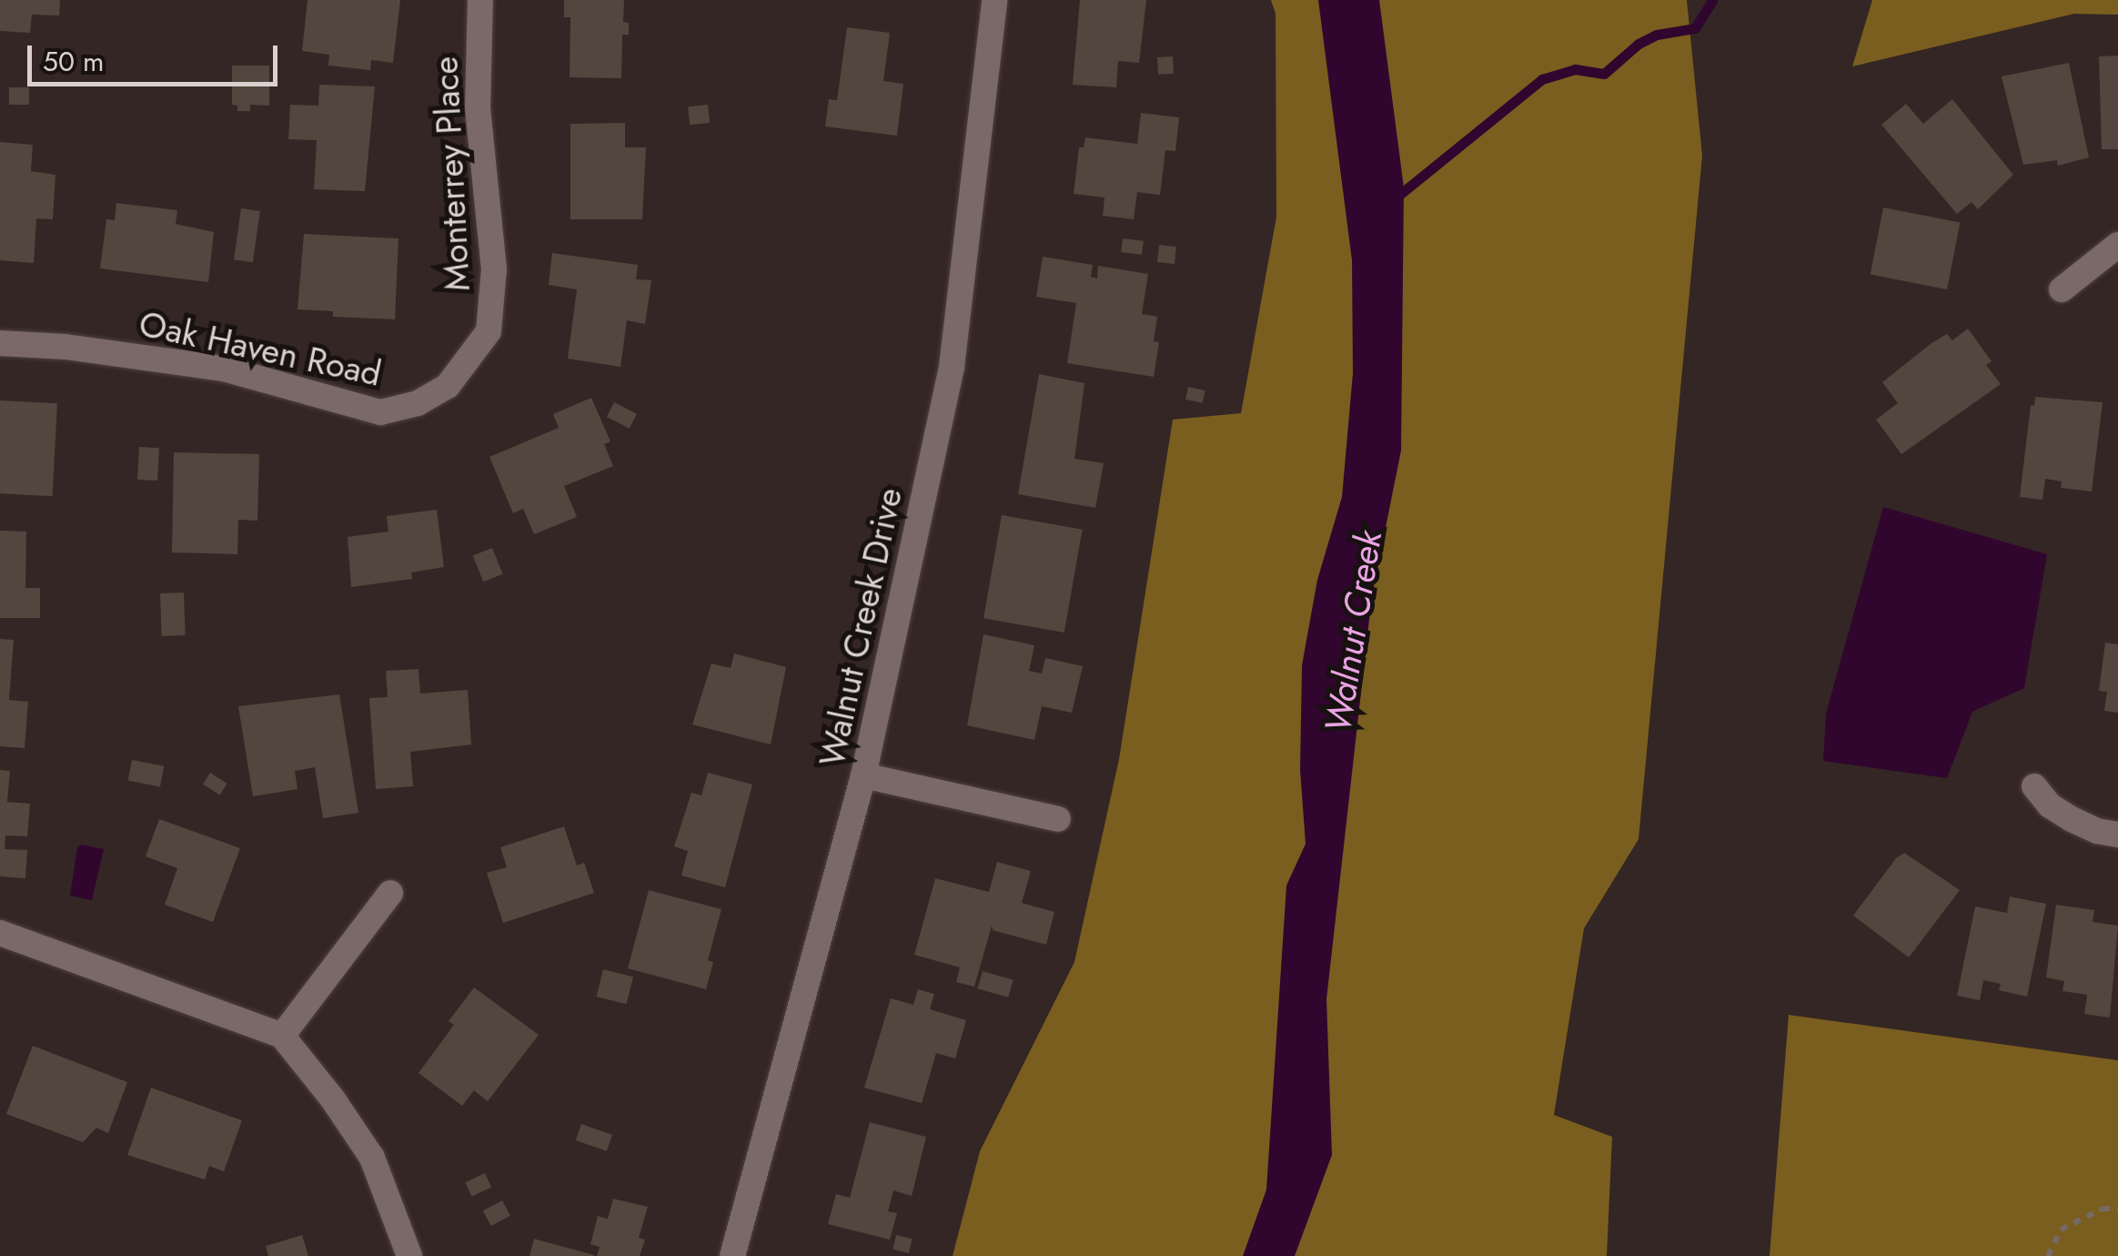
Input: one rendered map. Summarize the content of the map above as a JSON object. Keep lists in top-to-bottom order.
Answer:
{
  "streets": {
    "street": ["Monterrey Place", "Oak Haven Road", "Walnut Creek Drive"]
  },
  "crossings": [
    ["Monterrey Place", "Oak Haven Road"]
  ],
  "water": ["Walnut Creek"],
  "scale_bar": "50 m"
}
